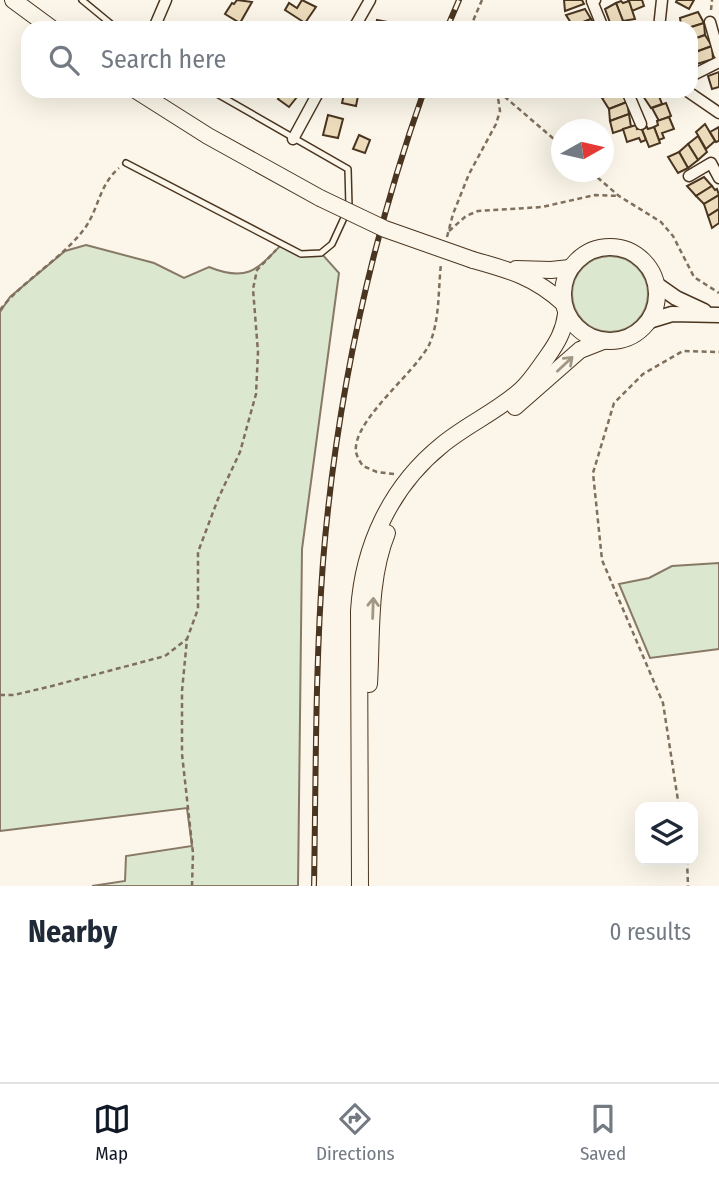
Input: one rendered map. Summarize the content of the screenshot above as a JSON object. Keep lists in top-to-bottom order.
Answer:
{
  "north": "right",
  "page": {
    "search": "Search here",
    "heading": ["Nearby", "0 results"],
    "nav": ["Map", "Directions", "Saved"]
  }
}
